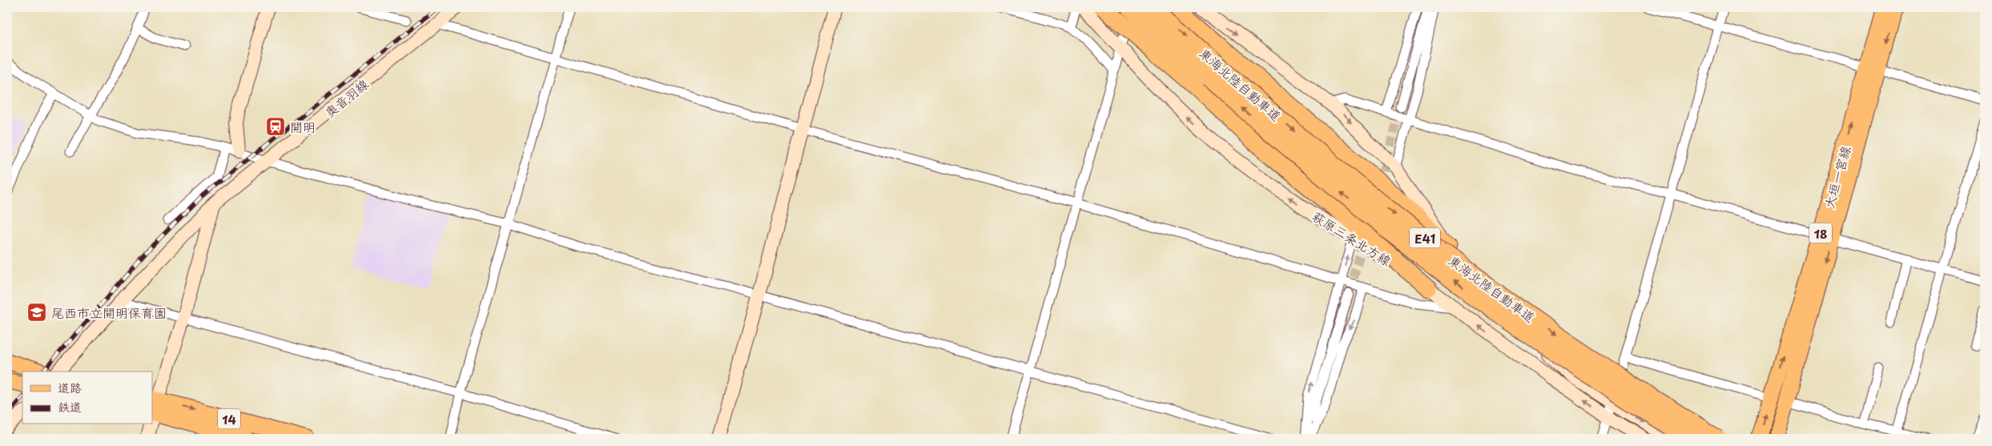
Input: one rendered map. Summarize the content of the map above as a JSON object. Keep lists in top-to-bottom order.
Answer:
{
  "streets": {
    "highway": ["東海北陸自動車道", "E41"],
    "main road": [
      "奥音羽線",
      "大垣一宮線",
      "18",
      "萩原三条北方線",
      "14"
    ]
  },
  "places": {
    "station": ["開明"],
    "school or university": ["尾西市立開明保育園"]
  },
  "legend": ["道路", "鉄道"]
}
